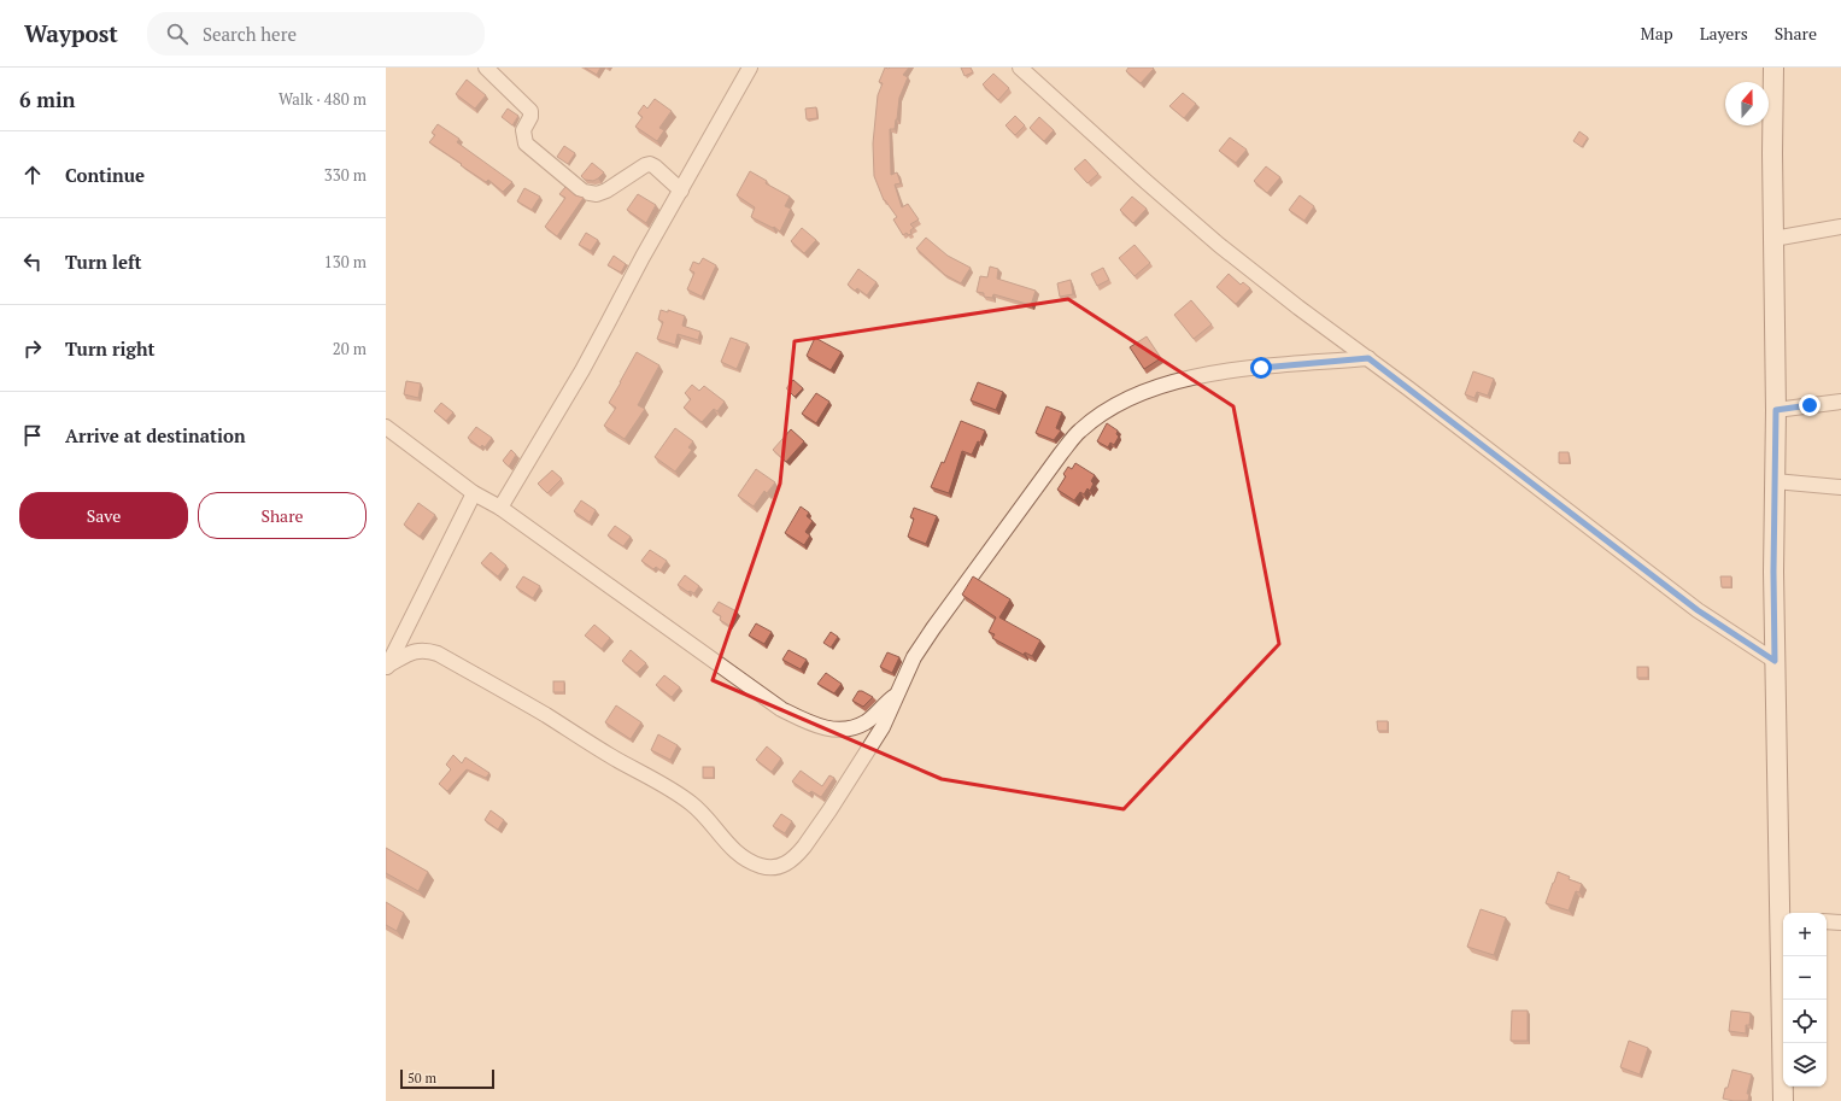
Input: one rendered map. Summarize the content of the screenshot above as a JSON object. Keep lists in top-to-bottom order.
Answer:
{
  "scale_bar": "50 m",
  "north": "top",
  "page": {
    "header": "Waypost",
    "search": "Search here",
    "nav": ["Map", "Layers", "Share"],
    "heading": ["6 min", "Walk · 480 m"],
    "list": [
      ["Continue", "330 m"],
      ["Turn left", "130 m"],
      ["Turn right", "20 m"],
      "Arrive at destination"
    ],
    "buttons": ["Save", "Share"],
    "map_buttons": ["+", "−"],
    "scale": "50 m"
  }
}
